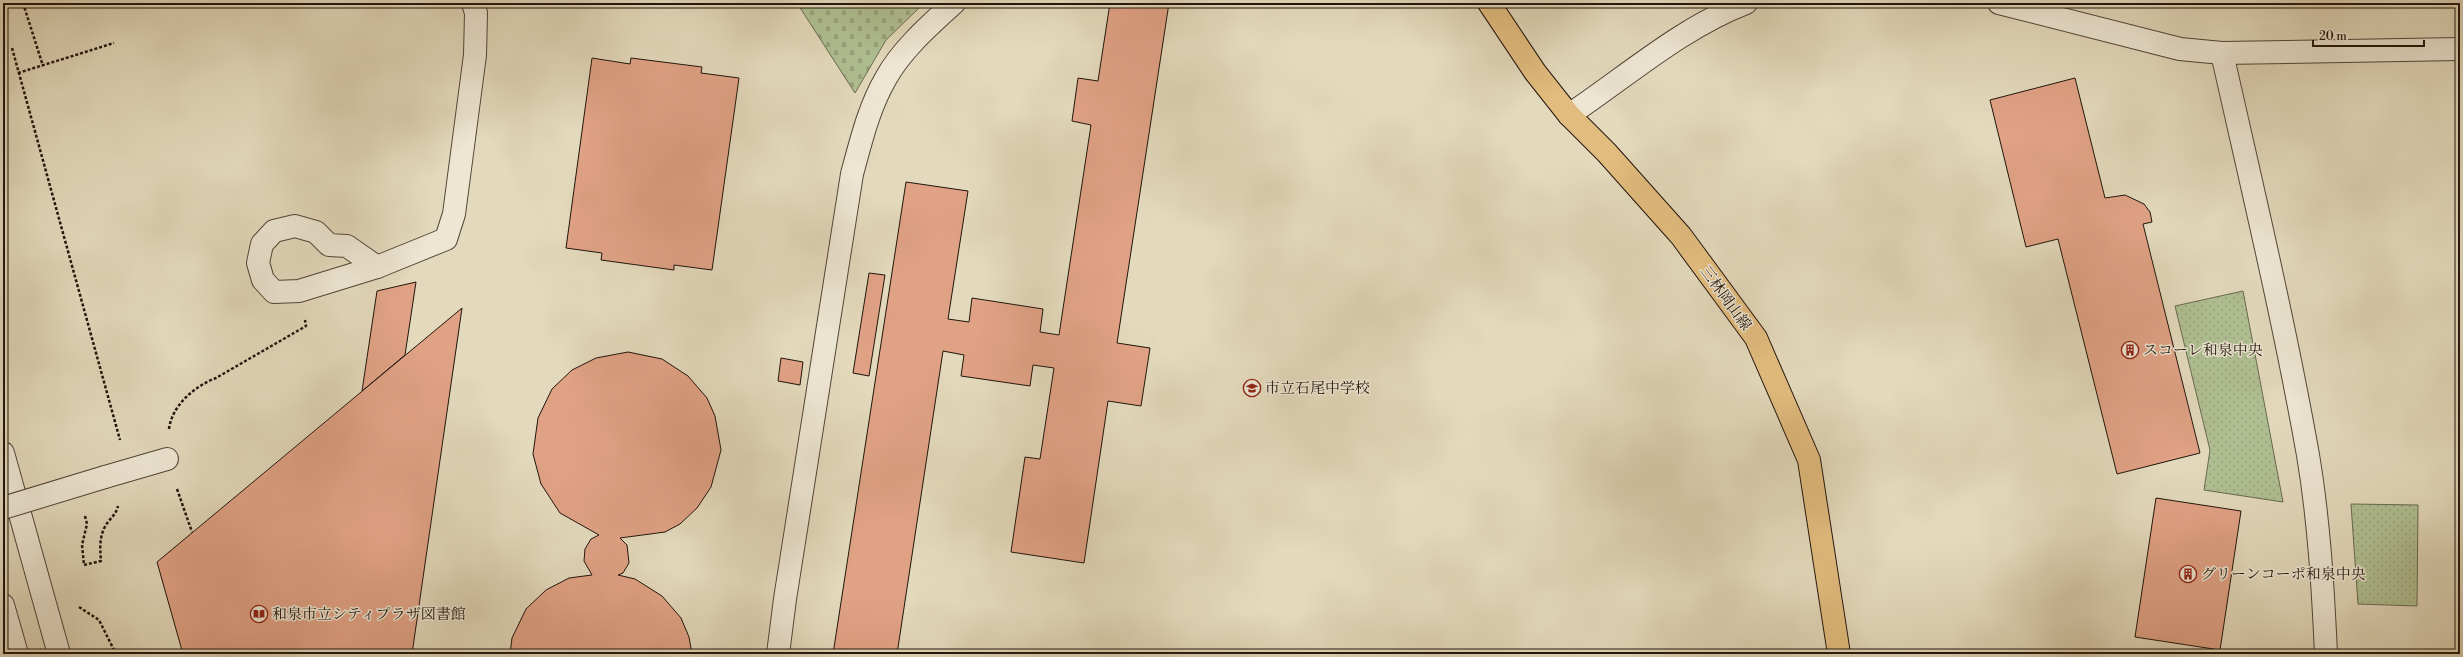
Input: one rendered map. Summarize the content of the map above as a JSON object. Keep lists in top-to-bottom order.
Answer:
{
  "streets": {
    "main road": ["三林岡山線"]
  },
  "places": {
    "building": ["スコーレ和泉中央", "グリーンコーポ和泉中央"],
    "school or university": ["市立石尾中学校"],
    "library": ["和泉市立シティプラザ図書館"]
  },
  "scale_bar": "20 m"
}
